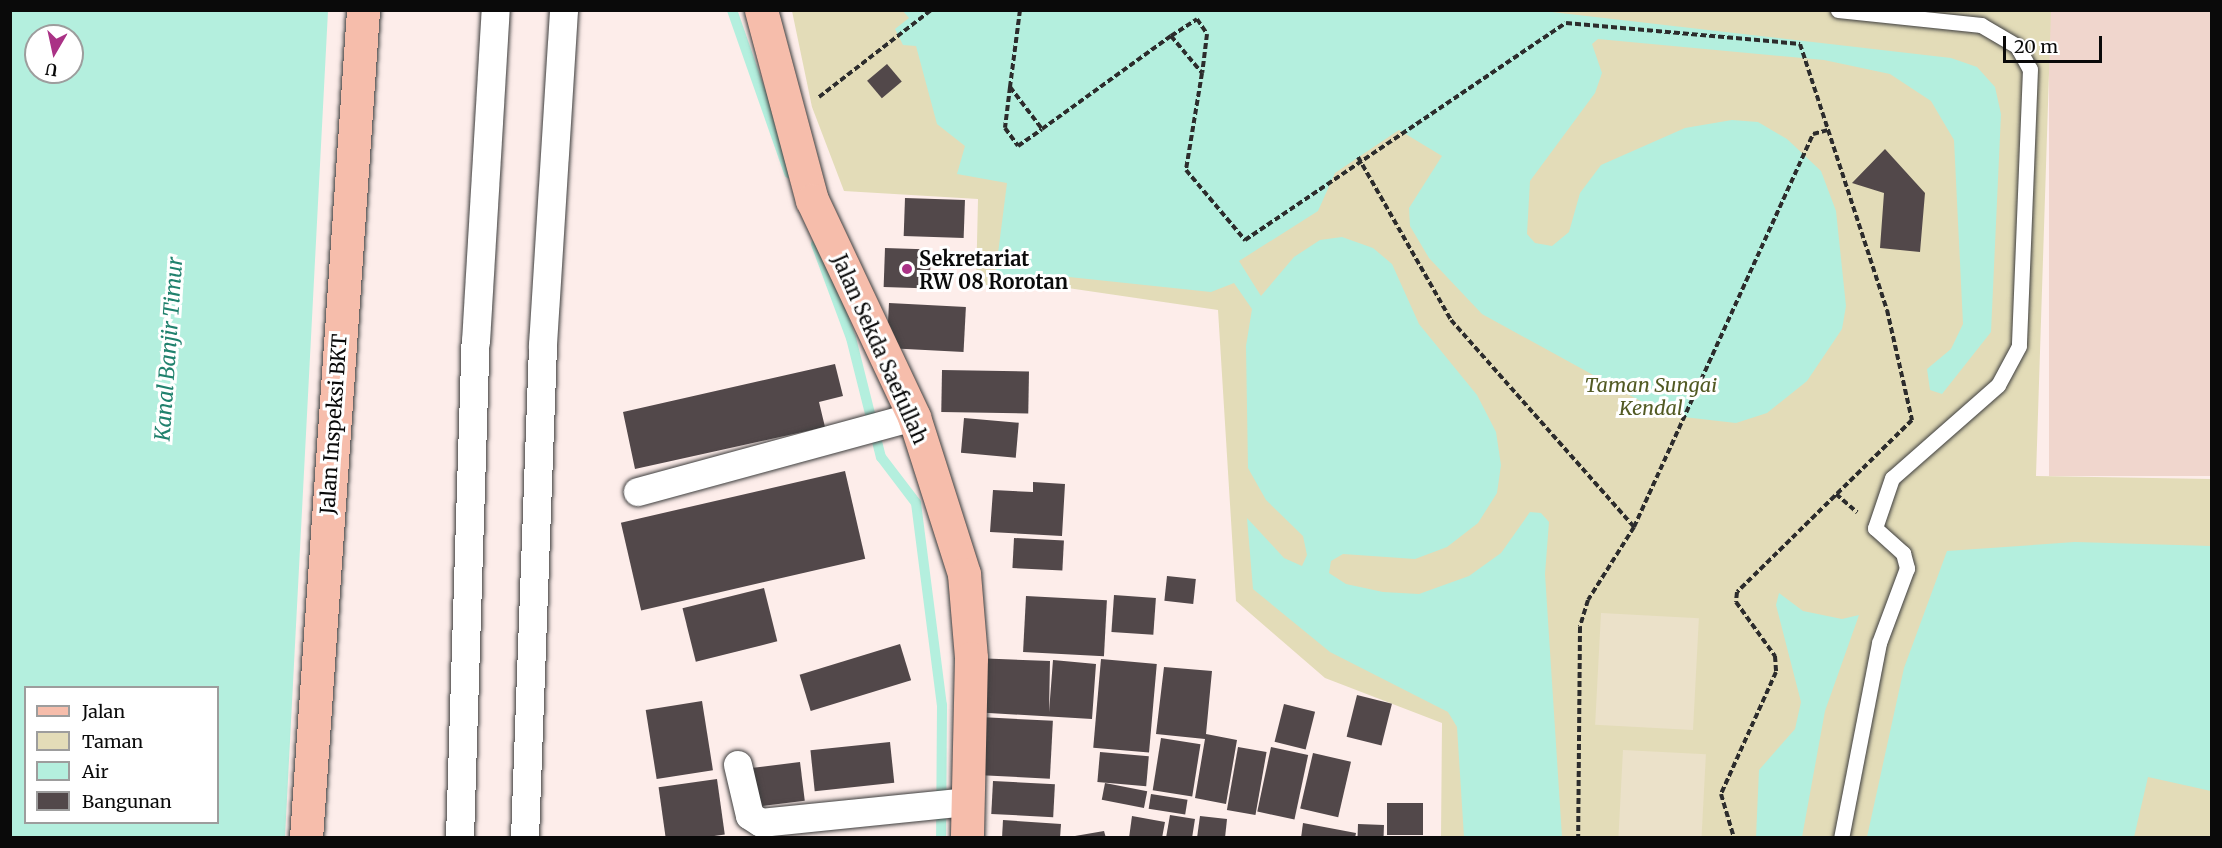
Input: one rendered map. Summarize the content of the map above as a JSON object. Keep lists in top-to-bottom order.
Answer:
{
  "streets": {
    "street": ["Jalan Sekda Saefullah", "Jalan Inspeksi BKT"]
  },
  "water": ["Kanal Banjir Timur"],
  "parks": ["Taman Sungai Kendal"],
  "places": ["Sekretariat RW 08 Rorotan"],
  "legend": [
    "Jalan",
    "Taman",
    "Air",
    "Bangunan"
  ],
  "scale_bar": "20 m",
  "north": "bottom"
}
